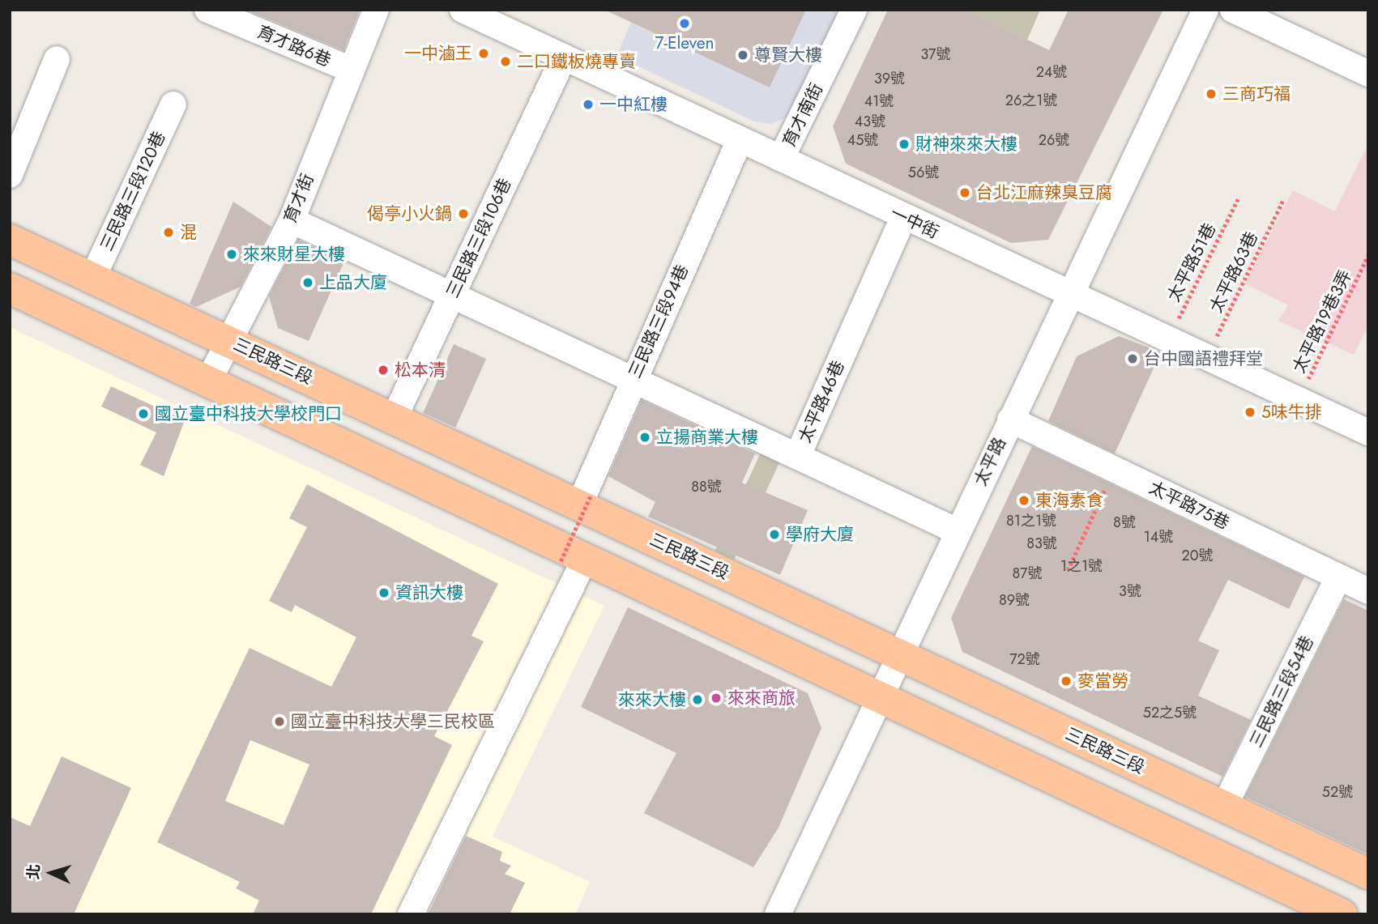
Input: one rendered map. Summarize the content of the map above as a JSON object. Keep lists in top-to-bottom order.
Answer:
{
  "streets": {
    "main road": ["三民路三段"],
    "street": [
      "育才路6巷",
      "育才南街",
      "三民路三段120巷",
      "育才街",
      "一中街",
      "三民路三段106巷",
      "三民路三段94巷",
      "太平路46巷",
      "太平路",
      "太平路75巷",
      "三民路三段54巷"
    ],
    "path": ["太平路51巷", "太平路63巷", "太平路19巷3弄"]
  },
  "crossings": [
    ["育才路6巷", "育才街"],
    ["育才南街", "一中街"],
    ["三民路三段120巷", "三民路三段"],
    ["育才街", "三民路三段"],
    ["一中街", "三民路三段106巷"],
    ["一中街", "太平路51巷"],
    ["一中街", "太平路63巷"],
    ["一中街", "三民路三段94巷"],
    ["一中街", "太平路19巷3弄"],
    ["一中街", "太平路46巷"],
    ["一中街", "太平路"],
    ["三民路三段106巷", "三民路三段"],
    ["三民路三段94巷", "三民路三段"],
    ["三民路三段", "太平路"],
    ["三民路三段", "三民路三段54巷"],
    ["太平路46巷", "太平路"],
    ["太平路", "太平路75巷"],
    ["太平路75巷", "三民路三段54巷"]
  ],
  "places": [
    "7-Eleven",
    "一中滷王",
    "尊賢大樓",
    "二口鐵板燒專賣",
    "三商巧福",
    "一中紅樓",
    "財神來來大樓",
    "台北江麻辣臭豆腐",
    "偈亭小火鍋",
    "混",
    "來來財星大樓",
    "上品大廈",
    "台中國語禮拜堂",
    "松本清",
    "5味牛排",
    "國立臺中科技大學校門口",
    "立揚商業大樓",
    "東海素食",
    "學府大廈",
    "資訊大樓",
    "麥當勞",
    "來來商旅",
    "來來大樓",
    "國立臺中科技大學三民校區"
  ],
  "house_numbers": [
    "37號",
    "24號",
    "39號",
    "26之1號",
    "41號",
    "43號",
    "45號",
    "26號",
    "56號",
    "88號",
    "81之1號",
    "8號",
    "14號",
    "83號",
    "20號",
    "1之1號",
    "87號",
    "3號",
    "89號",
    "72號",
    "52之5號",
    "52號"
  ],
  "north": "left"
}
